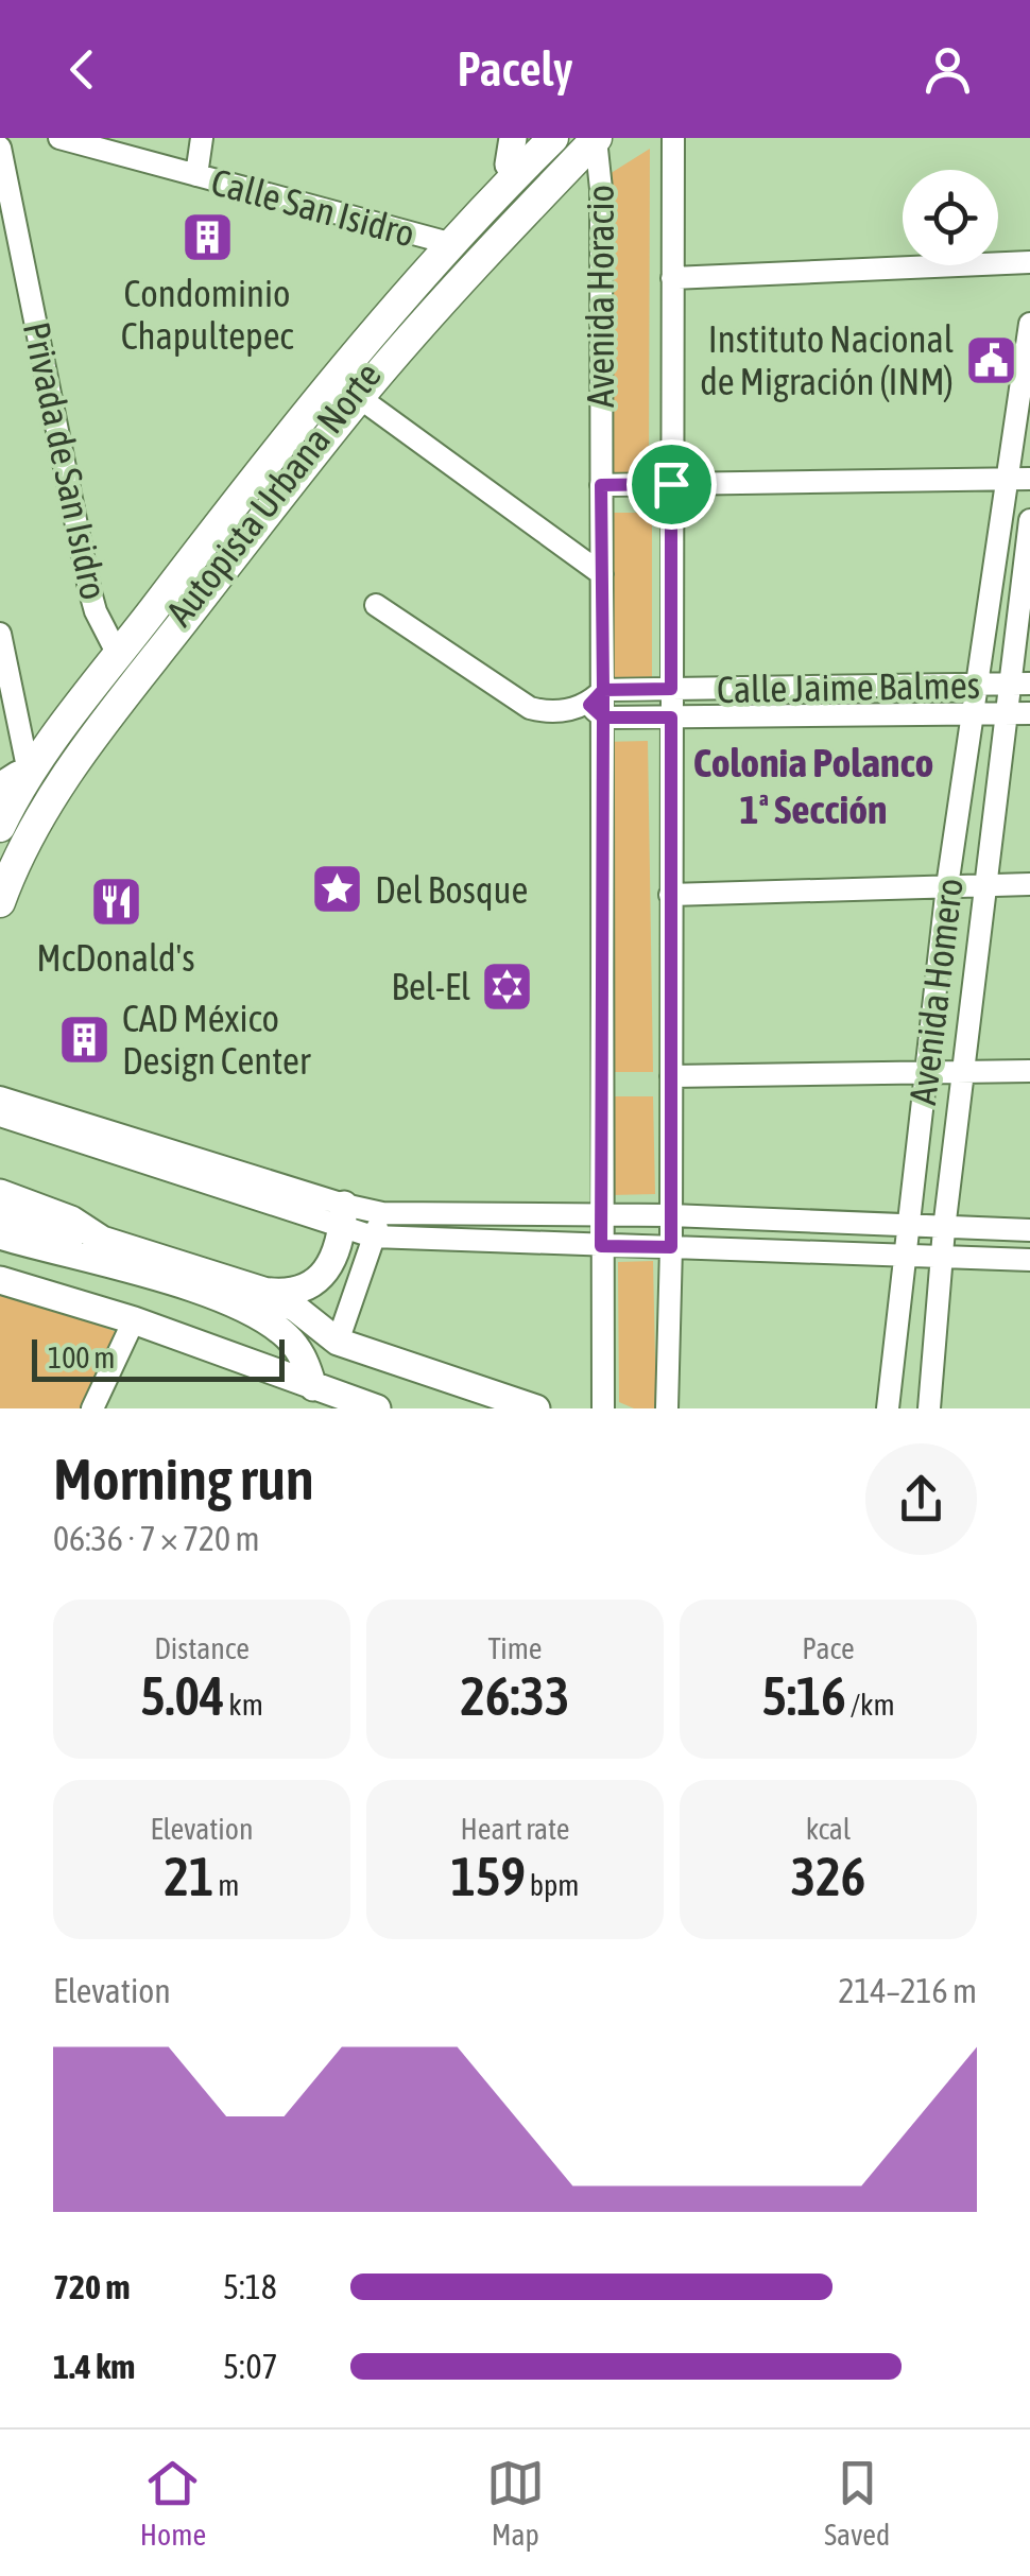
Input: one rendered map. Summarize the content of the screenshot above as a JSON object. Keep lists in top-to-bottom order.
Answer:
{
  "streets": {
    "highway": ["Autopista Urbana Norte"],
    "street": [
      "Calle San Isidro",
      "Avenida Horacio",
      "Privada de San Isidro",
      "Calle Jaime Balmes",
      "Avenida Homero"
    ]
  },
  "crossings": [
    ["Avenida Horacio", "Calle Jaime Balmes"],
    ["Calle Jaime Balmes", "Avenida Homero"]
  ],
  "districts": ["Colonia Polanco 1ª Sección"],
  "places": {
    "building": ["Condominio Chapultepec", "CAD México Design Center"],
    "public building": ["Instituto Nacional de Migración (INM)"],
    "place": ["Del Bosque"],
    "restaurant": ["McDonald's"],
    "synagogue": ["Bel-El"]
  },
  "scale_bar": "100 m",
  "page": {
    "header": "Pacely",
    "scale": "100 m",
    "heading": ["Morning run", "06:36 · 7 × 720 m"],
    "stats": [
      ["Distance", "5.04 km"],
      ["Time", "26:33"],
      ["Pace", "5:16 /km"],
      ["Elevation", "21 m"],
      ["Heart rate", "159 bpm"],
      ["kcal", "326"]
    ],
    "chart": ["Elevation", "214–216 m"],
    "list": [
      {
        "name": "720 m",
        "note": "5:18"
      },
      {
        "name": "1.4 km",
        "note": "5:07"
      }
    ],
    "tabs": ["Home", "Map", "Saved"]
  }
}
